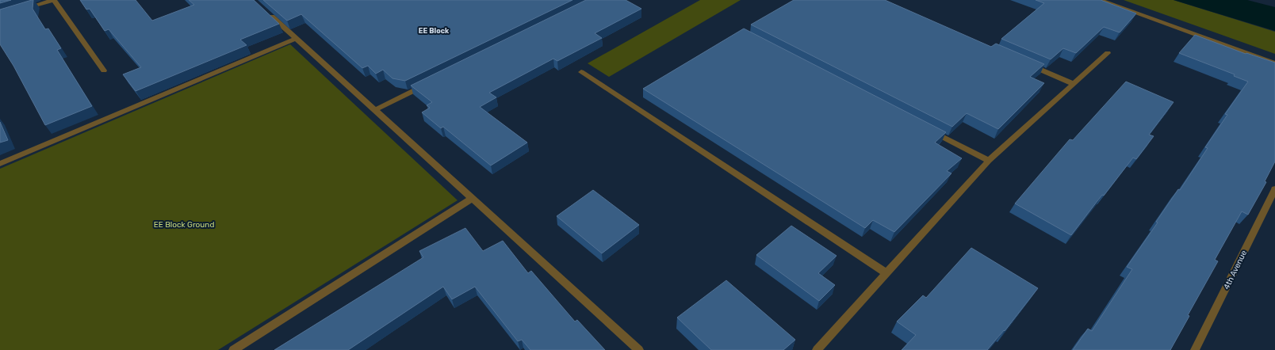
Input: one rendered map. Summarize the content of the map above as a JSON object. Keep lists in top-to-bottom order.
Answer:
{
  "streets": {
    "street": ["4th Avenue"]
  },
  "districts": ["EE Block"],
  "parks": ["EE Block Ground"]
}
